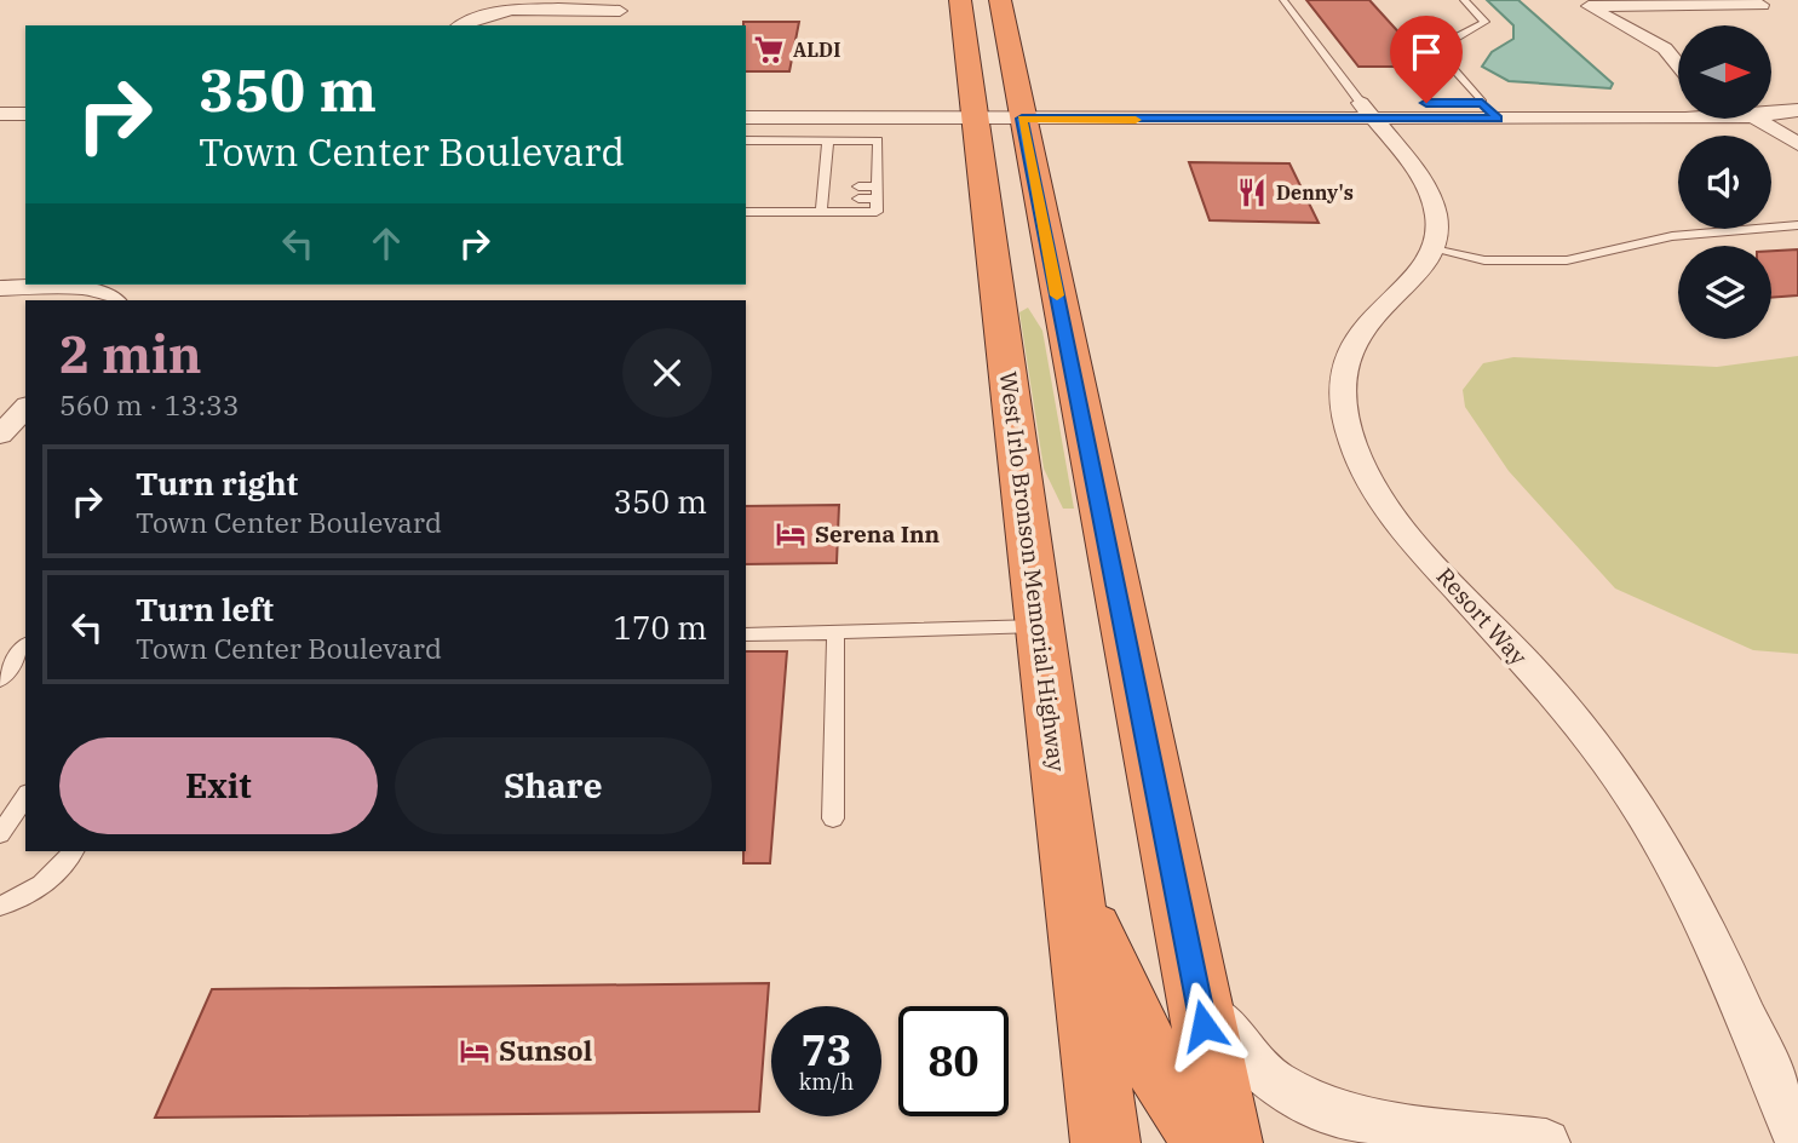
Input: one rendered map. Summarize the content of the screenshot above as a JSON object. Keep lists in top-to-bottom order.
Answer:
{
  "streets": {
    "highway": ["West Irlo Bronson Memorial Highway"],
    "street": ["Resort Way"]
  },
  "places": {
    "supermarket": ["ALDI"],
    "restaurant": ["Denny's"],
    "hotel": ["Serena Inn", "Sunsol"]
  },
  "north": "right",
  "page": {
    "turn": ["350 m", "Town Center Boulevard"],
    "heading": ["2 min", "560 m · 13:33"],
    "list": [
      {
        "name": "Turn right",
        "note": "Town Center Boulevard",
        "value": "350 m"
      },
      {
        "name": "Turn left",
        "note": "Town Center Boulevard",
        "value": "170 m"
      }
    ],
    "buttons": ["Exit", "Share"],
    "speed": "73 km/h",
    "limit": "80"
  }
}
